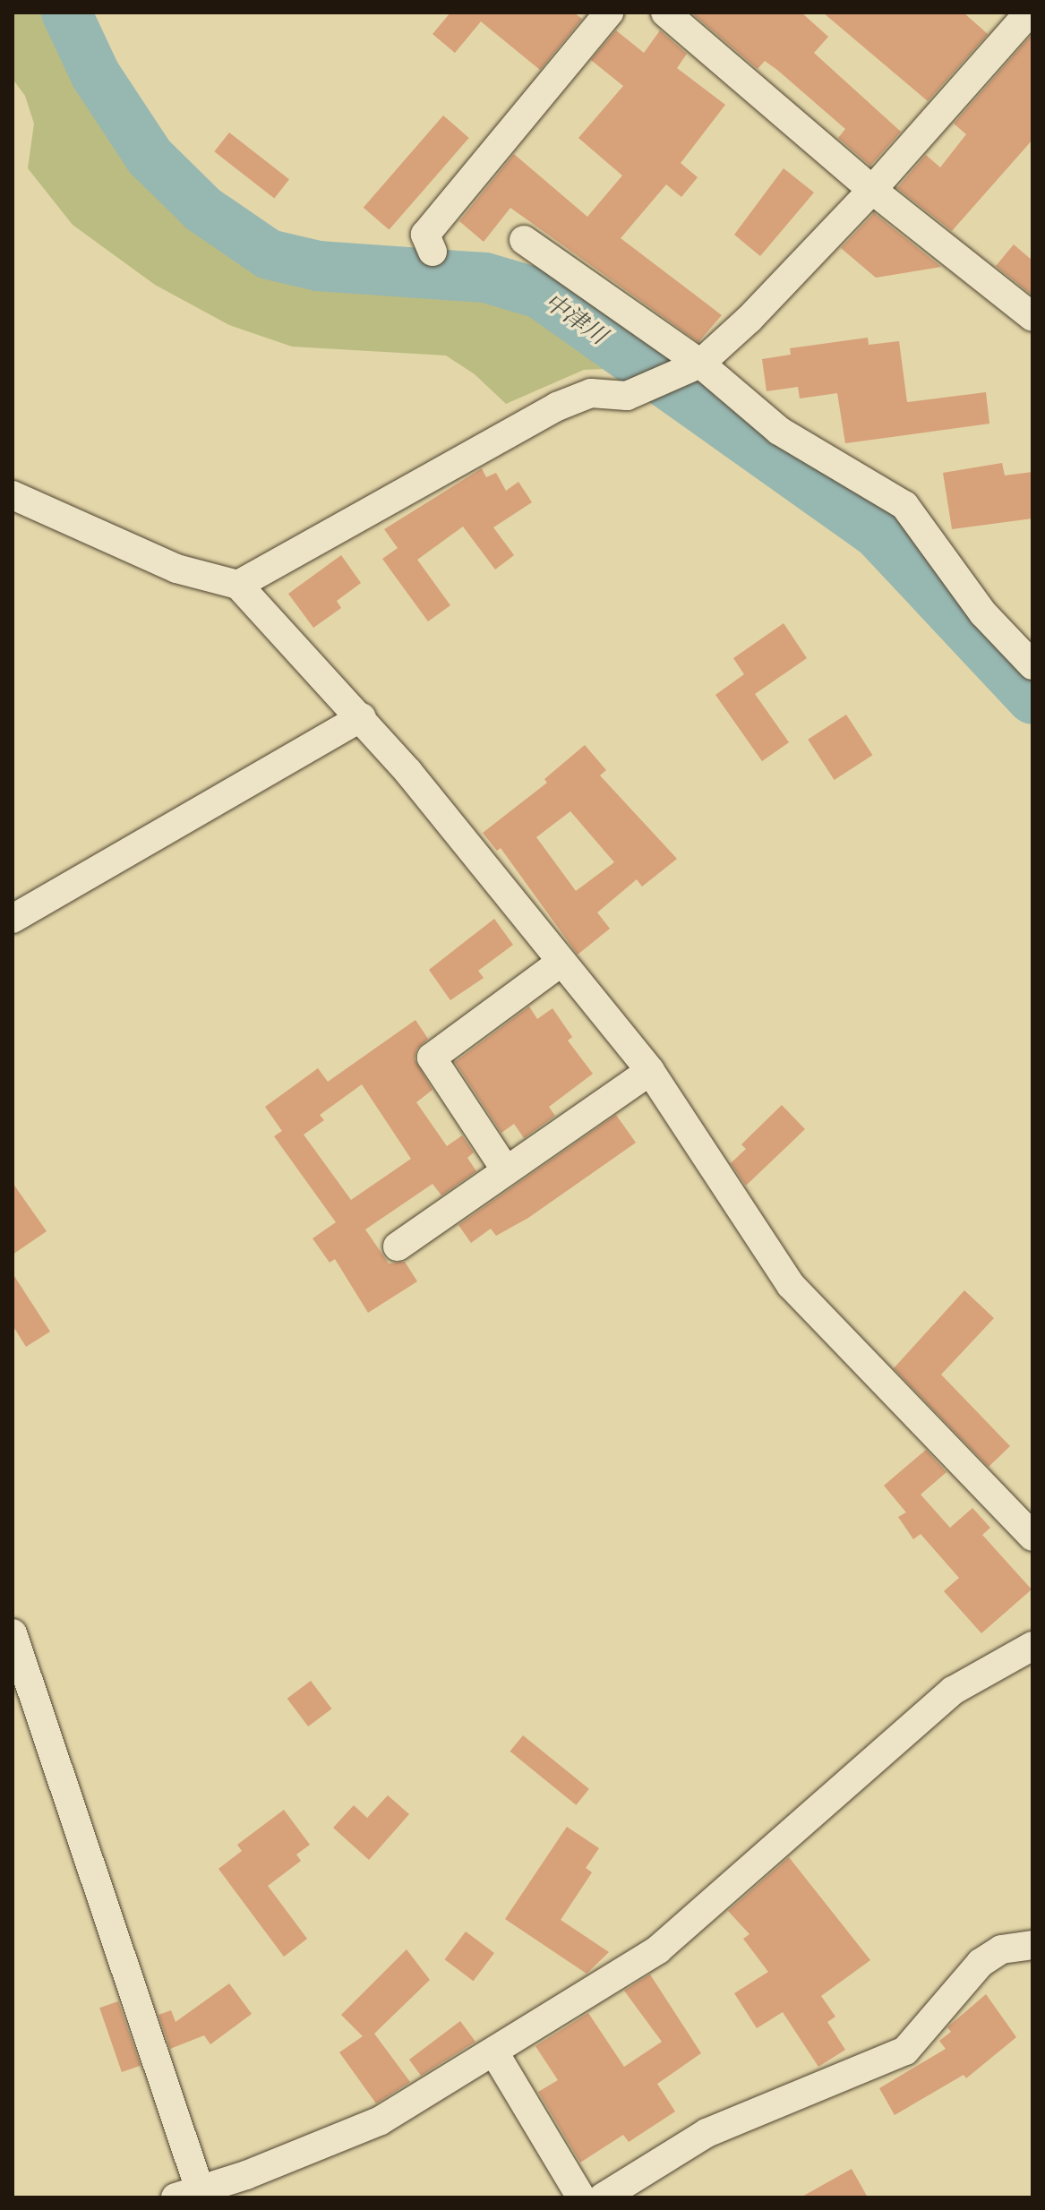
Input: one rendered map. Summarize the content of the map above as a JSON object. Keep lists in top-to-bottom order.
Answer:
{
  "water": ["中津川"]
}
